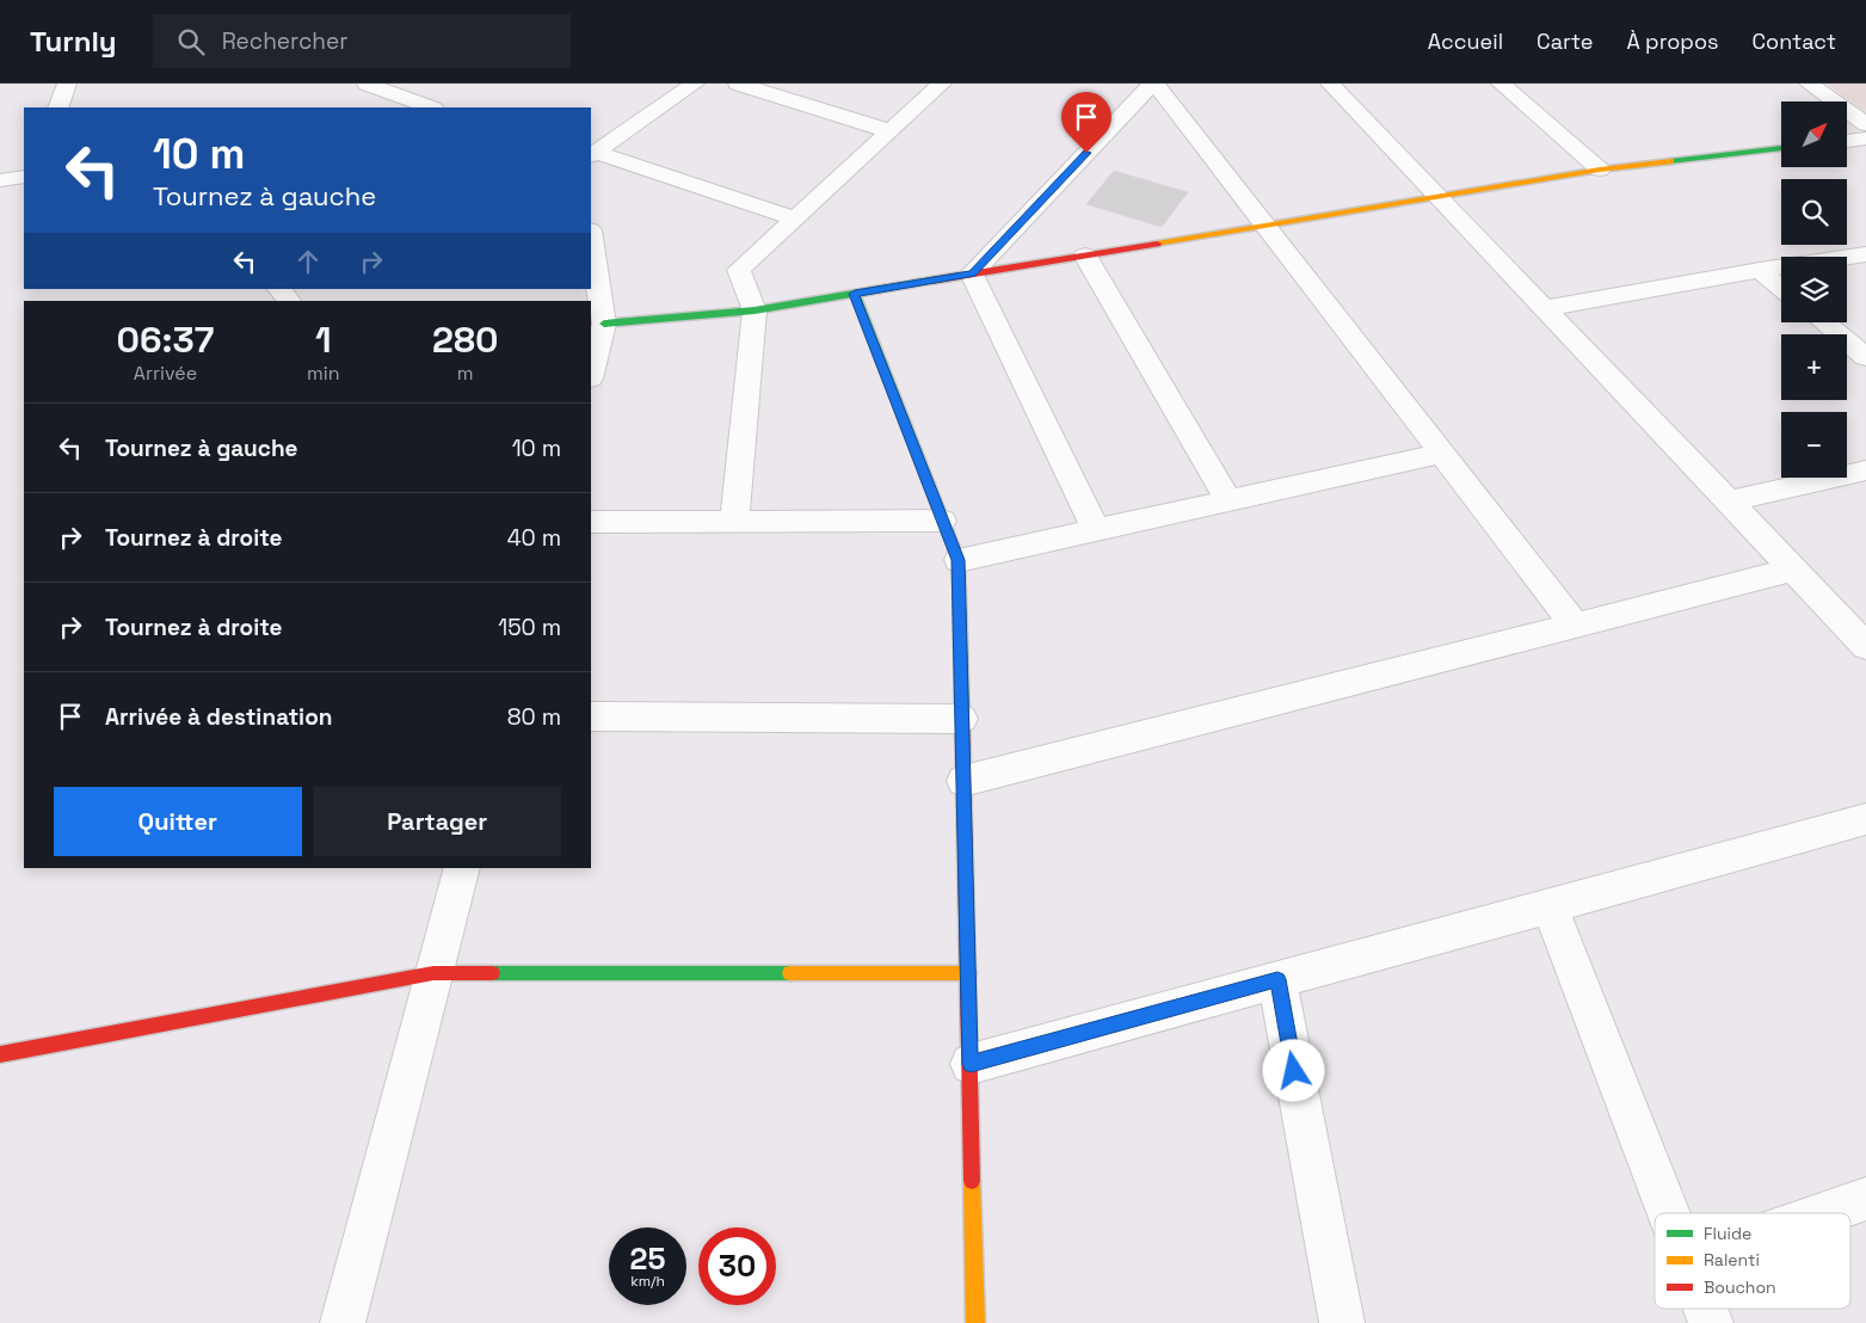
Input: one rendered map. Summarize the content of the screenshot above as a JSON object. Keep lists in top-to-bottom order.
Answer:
{
  "legend": ["Fluide", "Ralenti", "Bouchon"],
  "north": "top right",
  "page": {
    "header": "Turnly",
    "search": "Rechercher",
    "nav": [
      "Accueil",
      "Carte",
      "À propos",
      "Contact"
    ],
    "map_buttons": ["+", "−"],
    "turn": ["10 m", "Tournez à gauche"],
    "eta": [
      "06:37",
      "Arrivée",
      "1",
      "min",
      "280",
      "m"
    ],
    "list": [
      {
        "name": "Tournez à gauche",
        "value": "10 m"
      },
      {
        "name": "Tournez à droite",
        "value": "40 m"
      },
      {
        "name": "Tournez à droite",
        "value": "150 m"
      },
      {
        "name": "Arrivée à destination",
        "value": "80 m"
      }
    ],
    "buttons": ["Quitter", "Partager"],
    "speed": "25 km/h",
    "limit": "30"
  }
}
